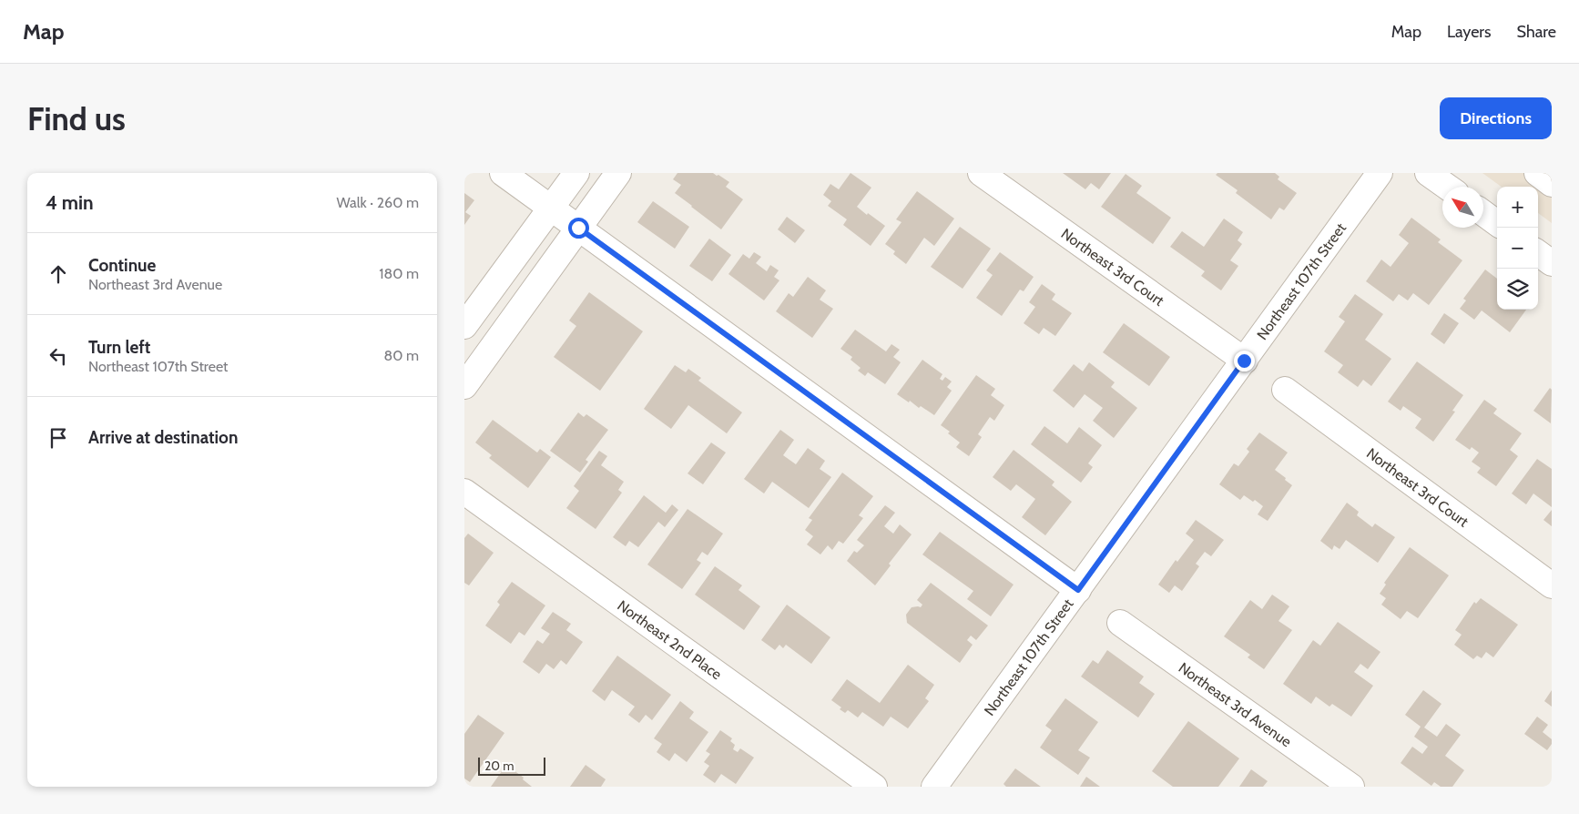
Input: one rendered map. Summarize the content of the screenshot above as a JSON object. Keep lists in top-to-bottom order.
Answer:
{
  "streets": {
    "street": [
      "Northeast 3rd Court",
      "Northeast 107th Street",
      "Northeast 2nd Place",
      "Northeast 3rd Avenue"
    ]
  },
  "crossings": [
    ["Northeast 3rd Court", "Northeast 107th Street"]
  ],
  "scale_bar": "20 m",
  "north": "top left",
  "page": {
    "header": "Map",
    "nav": ["Map", "Layers", "Share"],
    "buttons": "Directions",
    "title": "Find us",
    "heading": ["4 min", "Walk · 260 m"],
    "map_buttons": ["+", "−"],
    "list": [
      ["Continue", "Northeast 3rd Avenue", "180 m"],
      ["Turn left", "Northeast 107th Street", "80 m"],
      "Arrive at destination"
    ],
    "scale": "20 m"
  }
}
